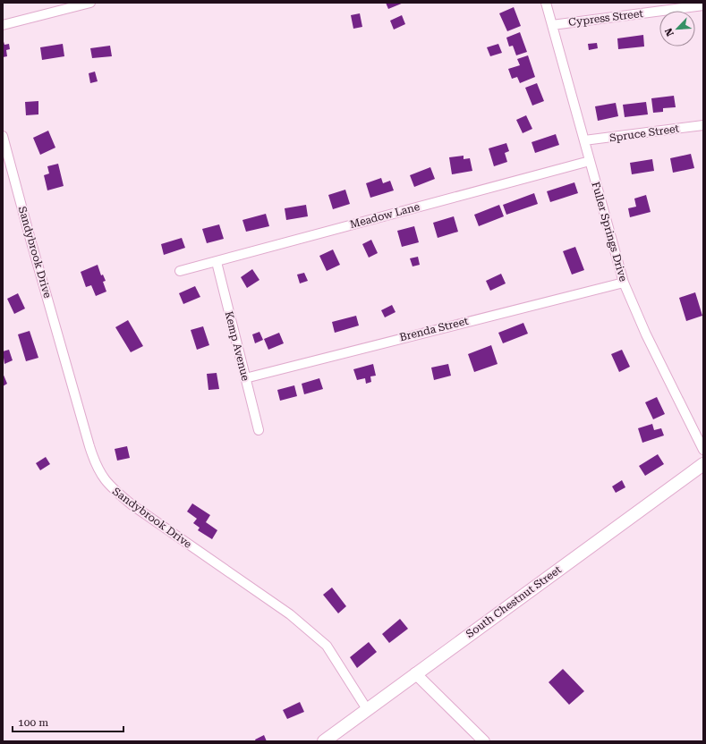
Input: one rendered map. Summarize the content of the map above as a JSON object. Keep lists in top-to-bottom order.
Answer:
{
  "streets": {
    "main road": ["South Chestnut Street"],
    "street": [
      "Cypress Street",
      "Spruce Street",
      "Meadow Lane",
      "Fuller Springs Drive",
      "Sandybrook Drive",
      "Brenda Street",
      "Kemp Avenue"
    ]
  },
  "crossings": [
    ["Cypress Street", "Fuller Springs Drive"],
    ["Spruce Street", "Fuller Springs Drive"],
    ["Meadow Lane", "Fuller Springs Drive"],
    ["Meadow Lane", "Kemp Avenue"],
    ["Fuller Springs Drive", "Brenda Street"],
    ["Sandybrook Drive", "South Chestnut Street"],
    ["Brenda Street", "Kemp Avenue"]
  ],
  "scale_bar": "100 m",
  "north": "bottom left"
}
